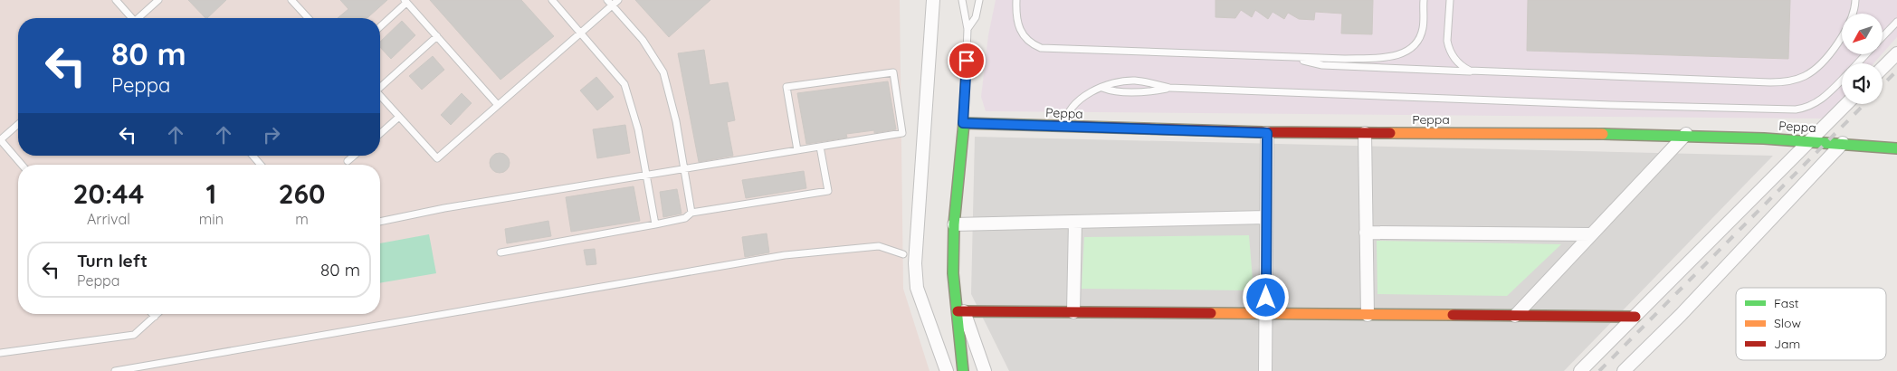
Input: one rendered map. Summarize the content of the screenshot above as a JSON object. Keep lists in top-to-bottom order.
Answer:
{
  "streets": {
    "street": ["Peppa"]
  },
  "legend": ["Fast", "Slow", "Jam"],
  "north": "bottom left",
  "page": {
    "turn": ["80 m", "Peppa"],
    "eta": [
      "20:44",
      "Arrival",
      "1",
      "min",
      "260",
      "m"
    ],
    "list": [
      {
        "name": "Turn left",
        "note": "Peppa",
        "value": "80 m"
      }
    ]
  }
}
